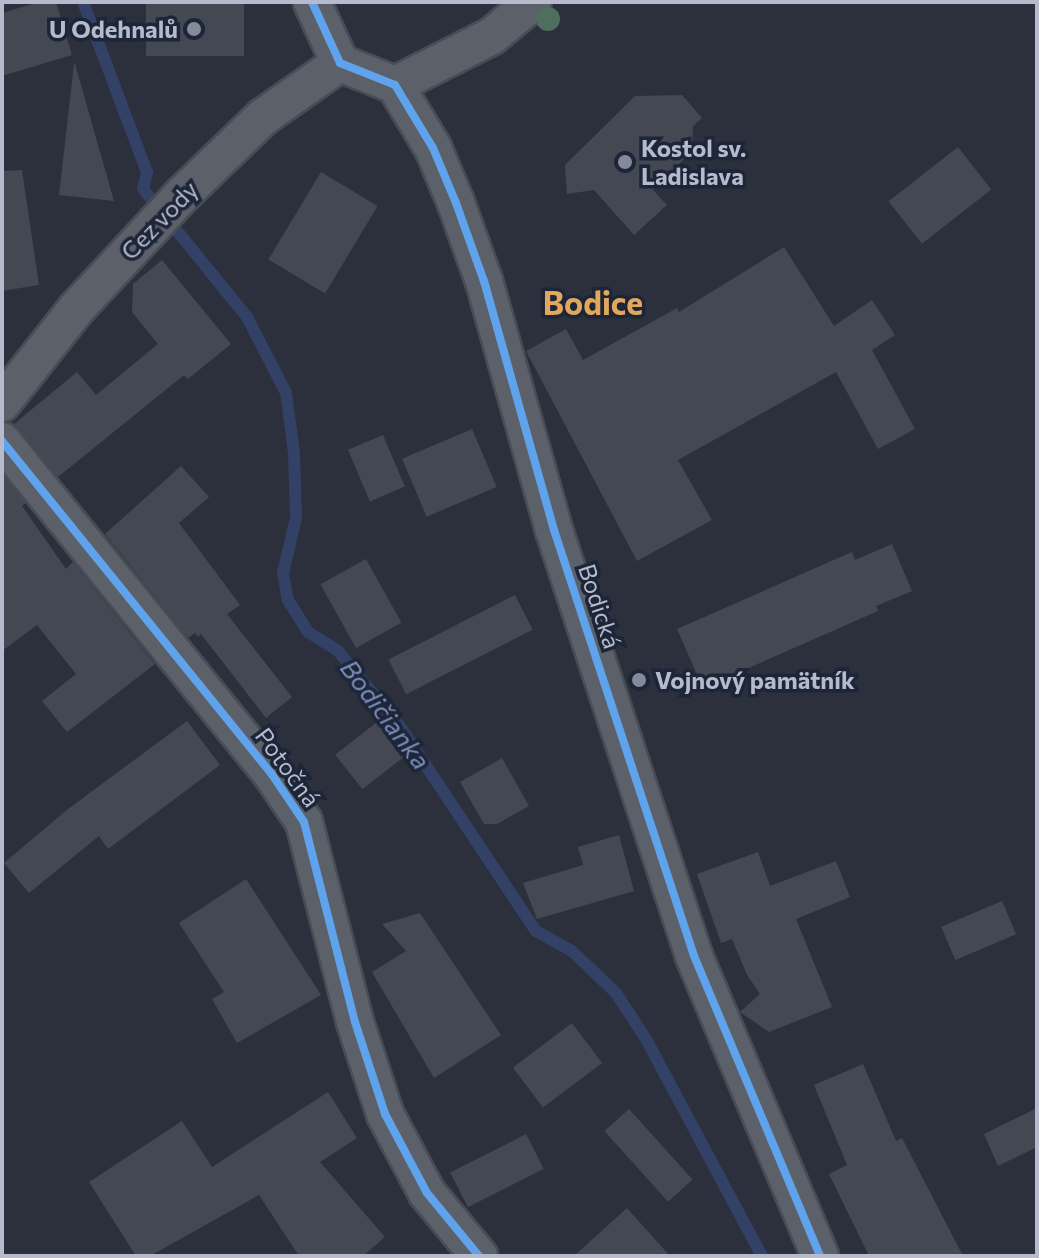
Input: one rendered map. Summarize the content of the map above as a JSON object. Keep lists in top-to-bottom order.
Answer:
{
  "streets": {
    "street": ["Cez vody", "Bodická", "Potočná"]
  },
  "districts": ["Bodice"],
  "water": ["Bodičianka"],
  "places": ["U Odehnalů", "Kostol sv. Ladislava", "Vojnový pamätník"]
}
